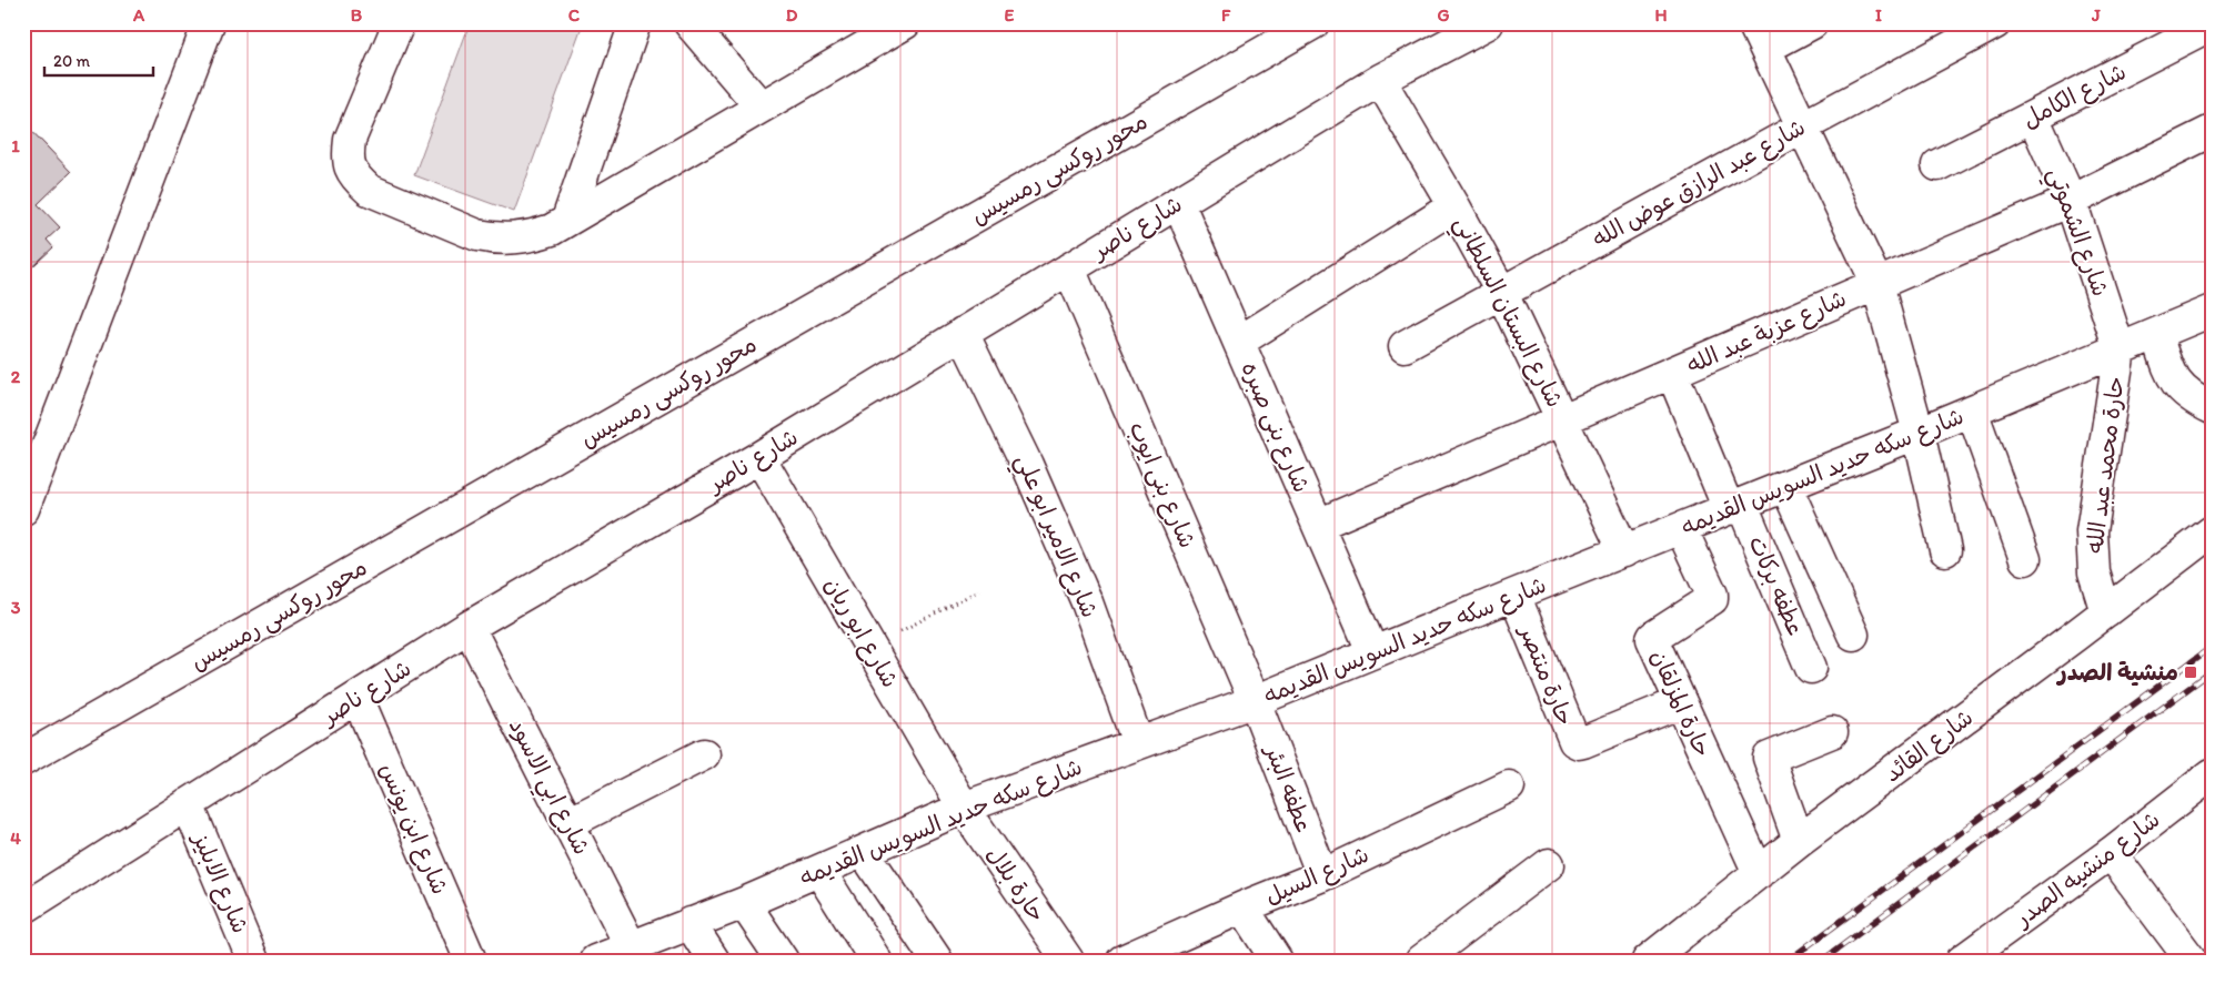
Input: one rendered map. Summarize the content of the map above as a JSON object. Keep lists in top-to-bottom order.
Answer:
{
  "streets": {
    "street": [
      "شارع الكامل",
      "محور روكسى رمسيس",
      "شارع عبد الرازق عوض الله",
      "شارع ناصر",
      "شارع الشموتي",
      "شارع البستان السلطاني",
      "شارع عزبة عبد الله",
      "شارع بنى صبره",
      "حارة محمد عبد الله",
      "شارع سكه حديد السويس القديمه",
      "شارع بنى ايوب",
      "شارع الامير ابو علي",
      "عطفه بركات",
      "شارع ابو ريان",
      "حارة منتصر",
      "حارة المزلقان",
      "شارع القائد",
      "شارع ابي الاسود",
      "عطفه البئر",
      "شارع ابن يونس",
      "شارع منشيه الصدر",
      "شارع السيل",
      "شارع الابليز",
      "حارة بلال"
    ]
  },
  "crossings": [
    ["شارع الكامل", "شارع الشموتي"],
    ["شارع عبد الرازق عوض الله", "شارع البستان السلطاني"],
    ["شارع ناصر", "شارع البستان السلطاني"],
    ["شارع ناصر", "شارع بنى صبره"],
    ["شارع ناصر", "شارع بنى ايوب"],
    ["شارع ناصر", "شارع الامير ابو علي"],
    ["شارع ناصر", "شارع ابو ريان"],
    ["شارع ناصر", "شارع ابي الاسود"],
    ["شارع ناصر", "شارع ابن يونس"],
    ["شارع ناصر", "شارع الابليز"],
    ["شارع الشموتي", "شارع عزبة عبد الله"],
    ["شارع الشموتي", "حارة محمد عبد الله"],
    ["شارع الشموتي", "شارع سكه حديد السويس القديمه"],
    ["شارع البستان السلطاني", "شارع عزبة عبد الله"],
    ["شارع البستان السلطاني", "شارع سكه حديد السويس القديمه"],
    ["شارع عزبة عبد الله", "شارع بنى صبره"],
    ["شارع عزبة عبد الله", "عطفه بركات"],
    ["شارع بنى صبره", "شارع سكه حديد السويس القديمه"],
    ["حارة محمد عبد الله", "شارع سكه حديد السويس القديمه"],
    ["حارة محمد عبد الله", "شارع القائد"],
    ["شارع سكه حديد السويس القديمه", "شارع بنى ايوب"],
    ["شارع سكه حديد السويس القديمه", "شارع الامير ابو علي"],
    ["شارع سكه حديد السويس القديمه", "عطفه بركات"],
    ["شارع سكه حديد السويس القديمه", "شارع ابو ريان"],
    ["شارع سكه حديد السويس القديمه", "حارة منتصر"],
    ["شارع سكه حديد السويس القديمه", "حارة المزلقان"],
    ["شارع سكه حديد السويس القديمه", "شارع ابي الاسود"],
    ["شارع سكه حديد السويس القديمه", "عطفه البئر"],
    ["شارع سكه حديد السويس القديمه", "حارة بلال"],
    ["شارع بنى ايوب", "عطفه البئر"],
    ["شارع ابو ريان", "حارة بلال"],
    ["حارة منتصر", "حارة المزلقان"],
    ["حارة المزلقان", "شارع القائد"],
    ["عطفه البئر", "شارع السيل"]
  ],
  "places": {
    "transit": ["منشية الصدر"]
  },
  "scale_bar": "20 m",
  "grid": {
    "columns": [
      "A",
      "B",
      "C",
      "D",
      "E",
      "F",
      "G",
      "H",
      "I",
      "J"
    ],
    "rows": [
      "1",
      "2",
      "3",
      "4"
    ]
  }
}
